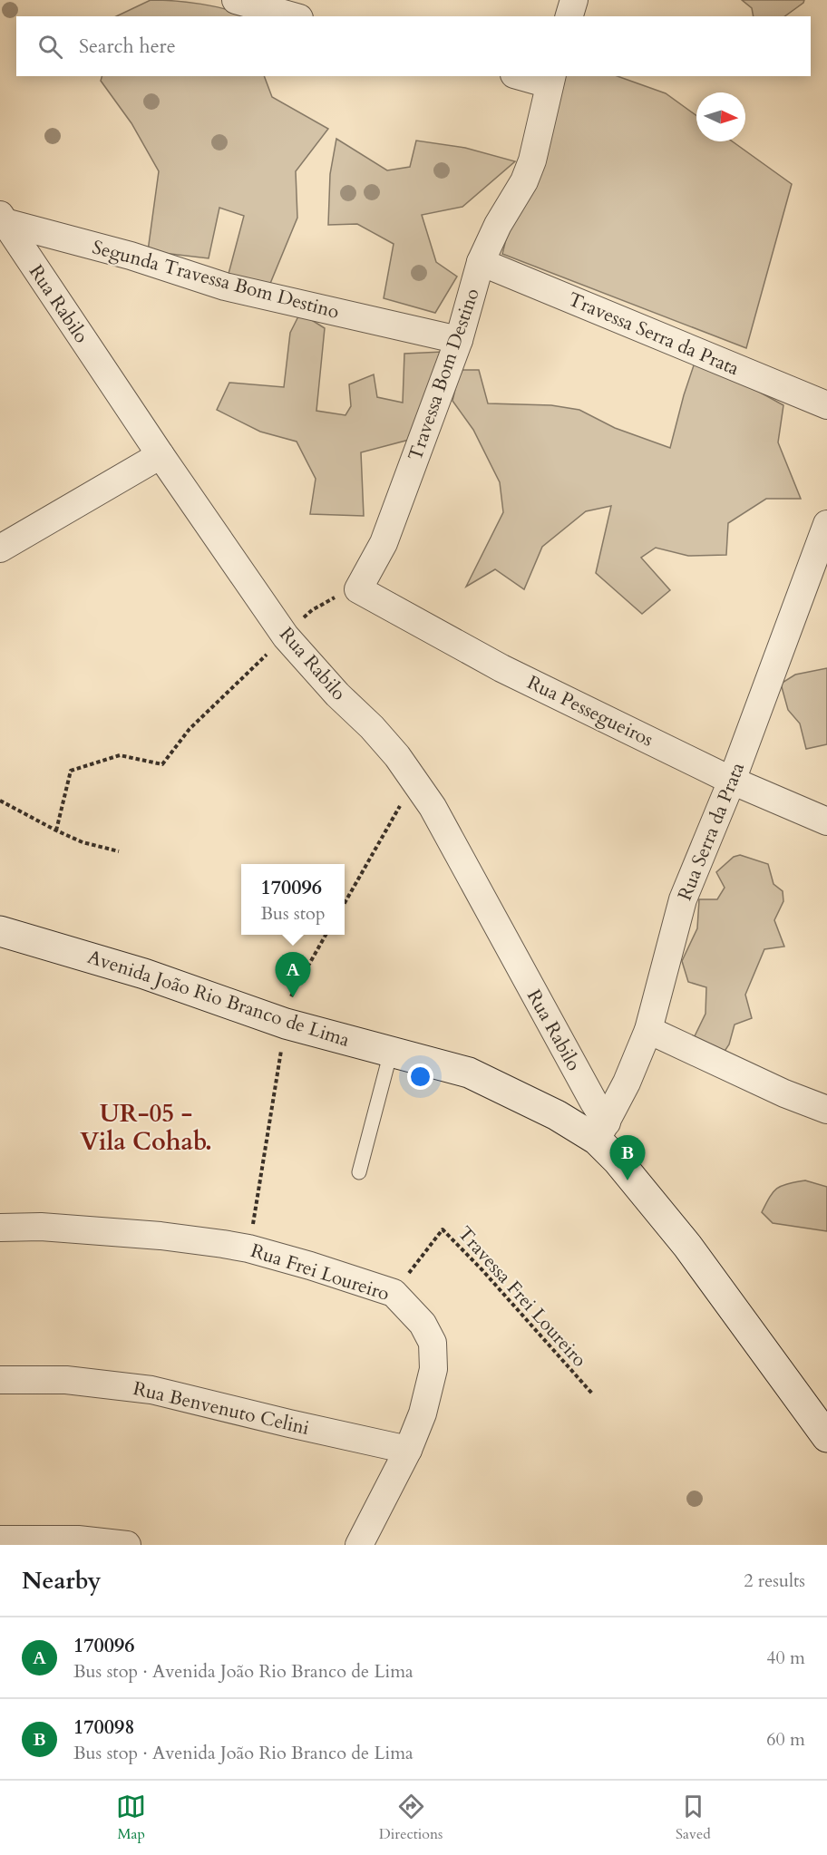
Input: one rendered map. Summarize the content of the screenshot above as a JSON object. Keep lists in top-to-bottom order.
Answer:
{
  "streets": {
    "main road": ["Avenida João Rio Branco de Lima"],
    "street": [
      "Segunda Travessa Bom Destino",
      "Rua Rabilo",
      "Travessa Serra da Prata",
      "Travessa Bom Destino",
      "Rua Pessegueiros",
      "Rua Serra da Prata",
      "Rua Frei Loureiro",
      "Rua Benvenuto Celini"
    ],
    "path": ["Travessa Frei Loureiro"]
  },
  "crossings": [
    ["Segunda Travessa Bom Destino", "Rua Rabilo"],
    ["Segunda Travessa Bom Destino", "Travessa Bom Destino"],
    ["Rua Rabilo", "Rua Serra da Prata"],
    ["Rua Rabilo", "Avenida João Rio Branco de Lima"],
    ["Travessa Serra da Prata", "Travessa Bom Destino"],
    ["Travessa Bom Destino", "Rua Pessegueiros"],
    ["Rua Pessegueiros", "Rua Serra da Prata"],
    ["Rua Serra da Prata", "Avenida João Rio Branco de Lima"],
    ["Rua Frei Loureiro", "Travessa Frei Loureiro"],
    ["Rua Frei Loureiro", "Rua Benvenuto Celini"]
  ],
  "districts": ["UR-05 - Vila Cohab."],
  "north": "right",
  "page": {
    "search": "Search here",
    "popup": ["170096", "Bus stop"],
    "pins": ["A", "B"],
    "heading": ["Nearby", "2 results"],
    "list": [
      {
        "mark": "A",
        "name": "170096",
        "note": "Bus stop · Avenida João Rio Branco de Lima",
        "value": "40 m"
      },
      {
        "mark": "B",
        "name": "170098",
        "note": "Bus stop · Avenida João Rio Branco de Lima",
        "value": "60 m"
      }
    ],
    "nav": ["Map", "Directions", "Saved"]
  }
}
